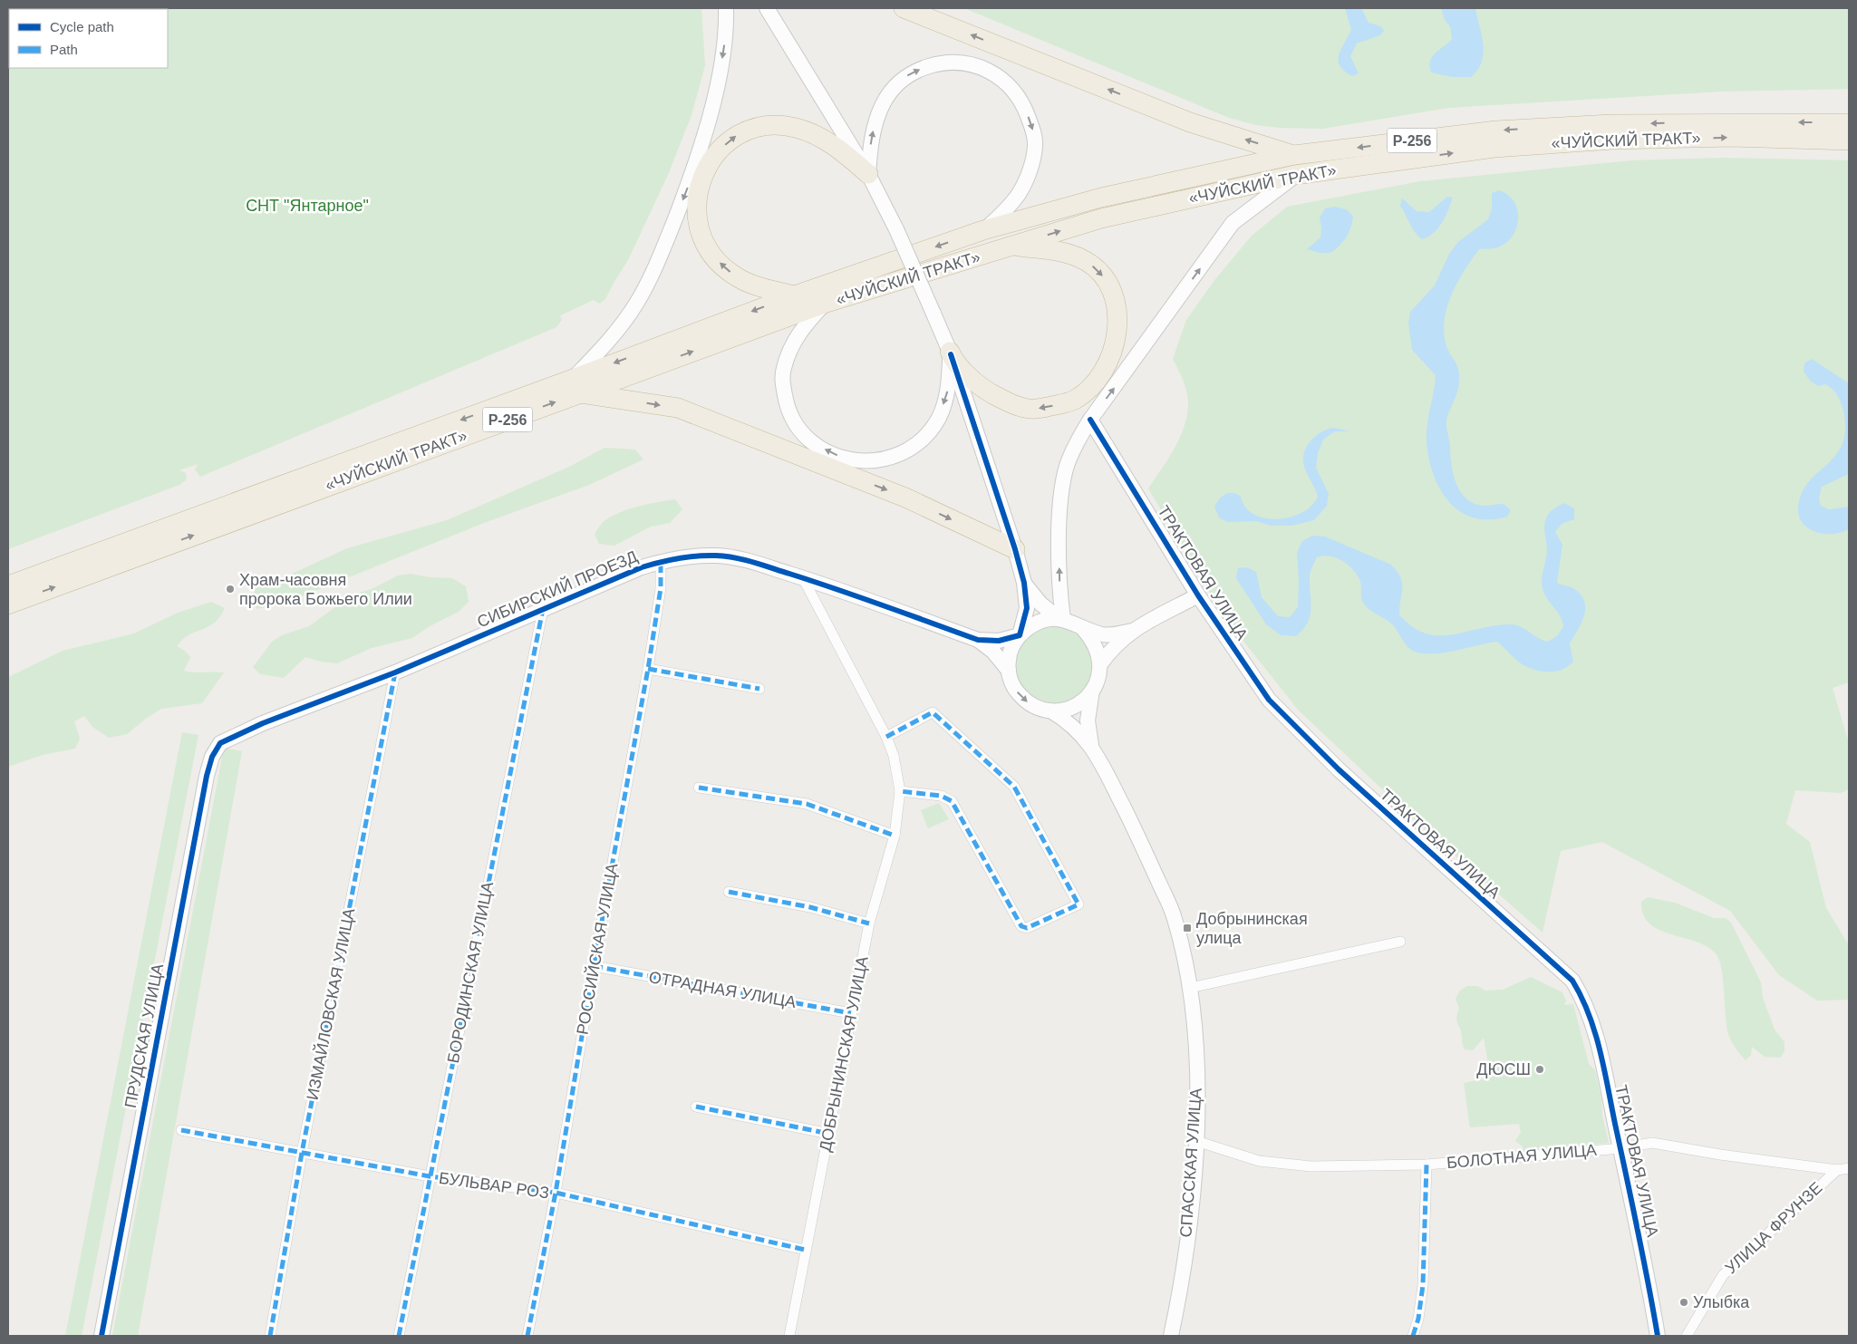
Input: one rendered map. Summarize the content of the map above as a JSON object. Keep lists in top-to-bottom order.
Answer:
{
  "streets": {
    "highway": ["Р-256", "«ЧУЙСКИЙ ТРАКТ»"],
    "street": [
      "ТРАКТОВАЯ УЛИЦА",
      "СИБИРСКИЙ ПРОЕЗД",
      "РОССИЙСКАЯ УЛИЦА",
      "БОРОДИНСКАЯ УЛИЦА",
      "ОТРАДНАЯ УЛИЦА",
      "ИЗМАЙЛОВСКАЯ УЛИЦА",
      "ПРУДСКАЯ УЛИЦА",
      "ДОБРЫНИНСКАЯ УЛИЦА",
      "БОЛОТНАЯ УЛИЦА",
      "СПАССКАЯ УЛИЦА",
      "БУЛЬВАР РОЗ",
      "УЛИЦА ФРУНЗЕ"
    ]
  },
  "crossings": [
    ["ТРАКТОВАЯ УЛИЦА", "БОЛОТНАЯ УЛИЦА"],
    ["СИБИРСКИЙ ПРОЕЗД", "РОССИЙСКАЯ УЛИЦА"],
    ["СИБИРСКИЙ ПРОЕЗД", "БОРОДИНСКАЯ УЛИЦА"],
    ["СИБИРСКИЙ ПРОЕЗД", "ИЗМАЙЛОВСКАЯ УЛИЦА"],
    ["СИБИРСКИЙ ПРОЕЗД", "ПРУДСКАЯ УЛИЦА"],
    ["СИБИРСКИЙ ПРОЕЗД", "ДОБРЫНИНСКАЯ УЛИЦА"],
    ["СИБИРСКИЙ ПРОЕЗД", "СПАССКАЯ УЛИЦА"],
    ["РОССИЙСКАЯ УЛИЦА", "ОТРАДНАЯ УЛИЦА"],
    ["РОССИЙСКАЯ УЛИЦА", "БУЛЬВАР РОЗ"],
    ["БОРОДИНСКАЯ УЛИЦА", "БУЛЬВАР РОЗ"],
    ["ОТРАДНАЯ УЛИЦА", "ДОБРЫНИНСКАЯ УЛИЦА"],
    ["ИЗМАЙЛОВСКАЯ УЛИЦА", "БУЛЬВАР РОЗ"],
    ["ДОБРЫНИНСКАЯ УЛИЦА", "БУЛЬВАР РОЗ"],
    ["БОЛОТНАЯ УЛИЦА", "СПАССКАЯ УЛИЦА"],
    ["БОЛОТНАЯ УЛИЦА", "УЛИЦА ФРУНЗЕ"]
  ],
  "parks": ["СНТ \"Янтарное\""],
  "places": {
    "other": ["Храм-часовня пророка Божьего Илии", "ДЮСШ", "Улыбка"],
    "transit": ["Добрынинская улица"]
  },
  "legend": ["Cycle path", "Path"]
}
